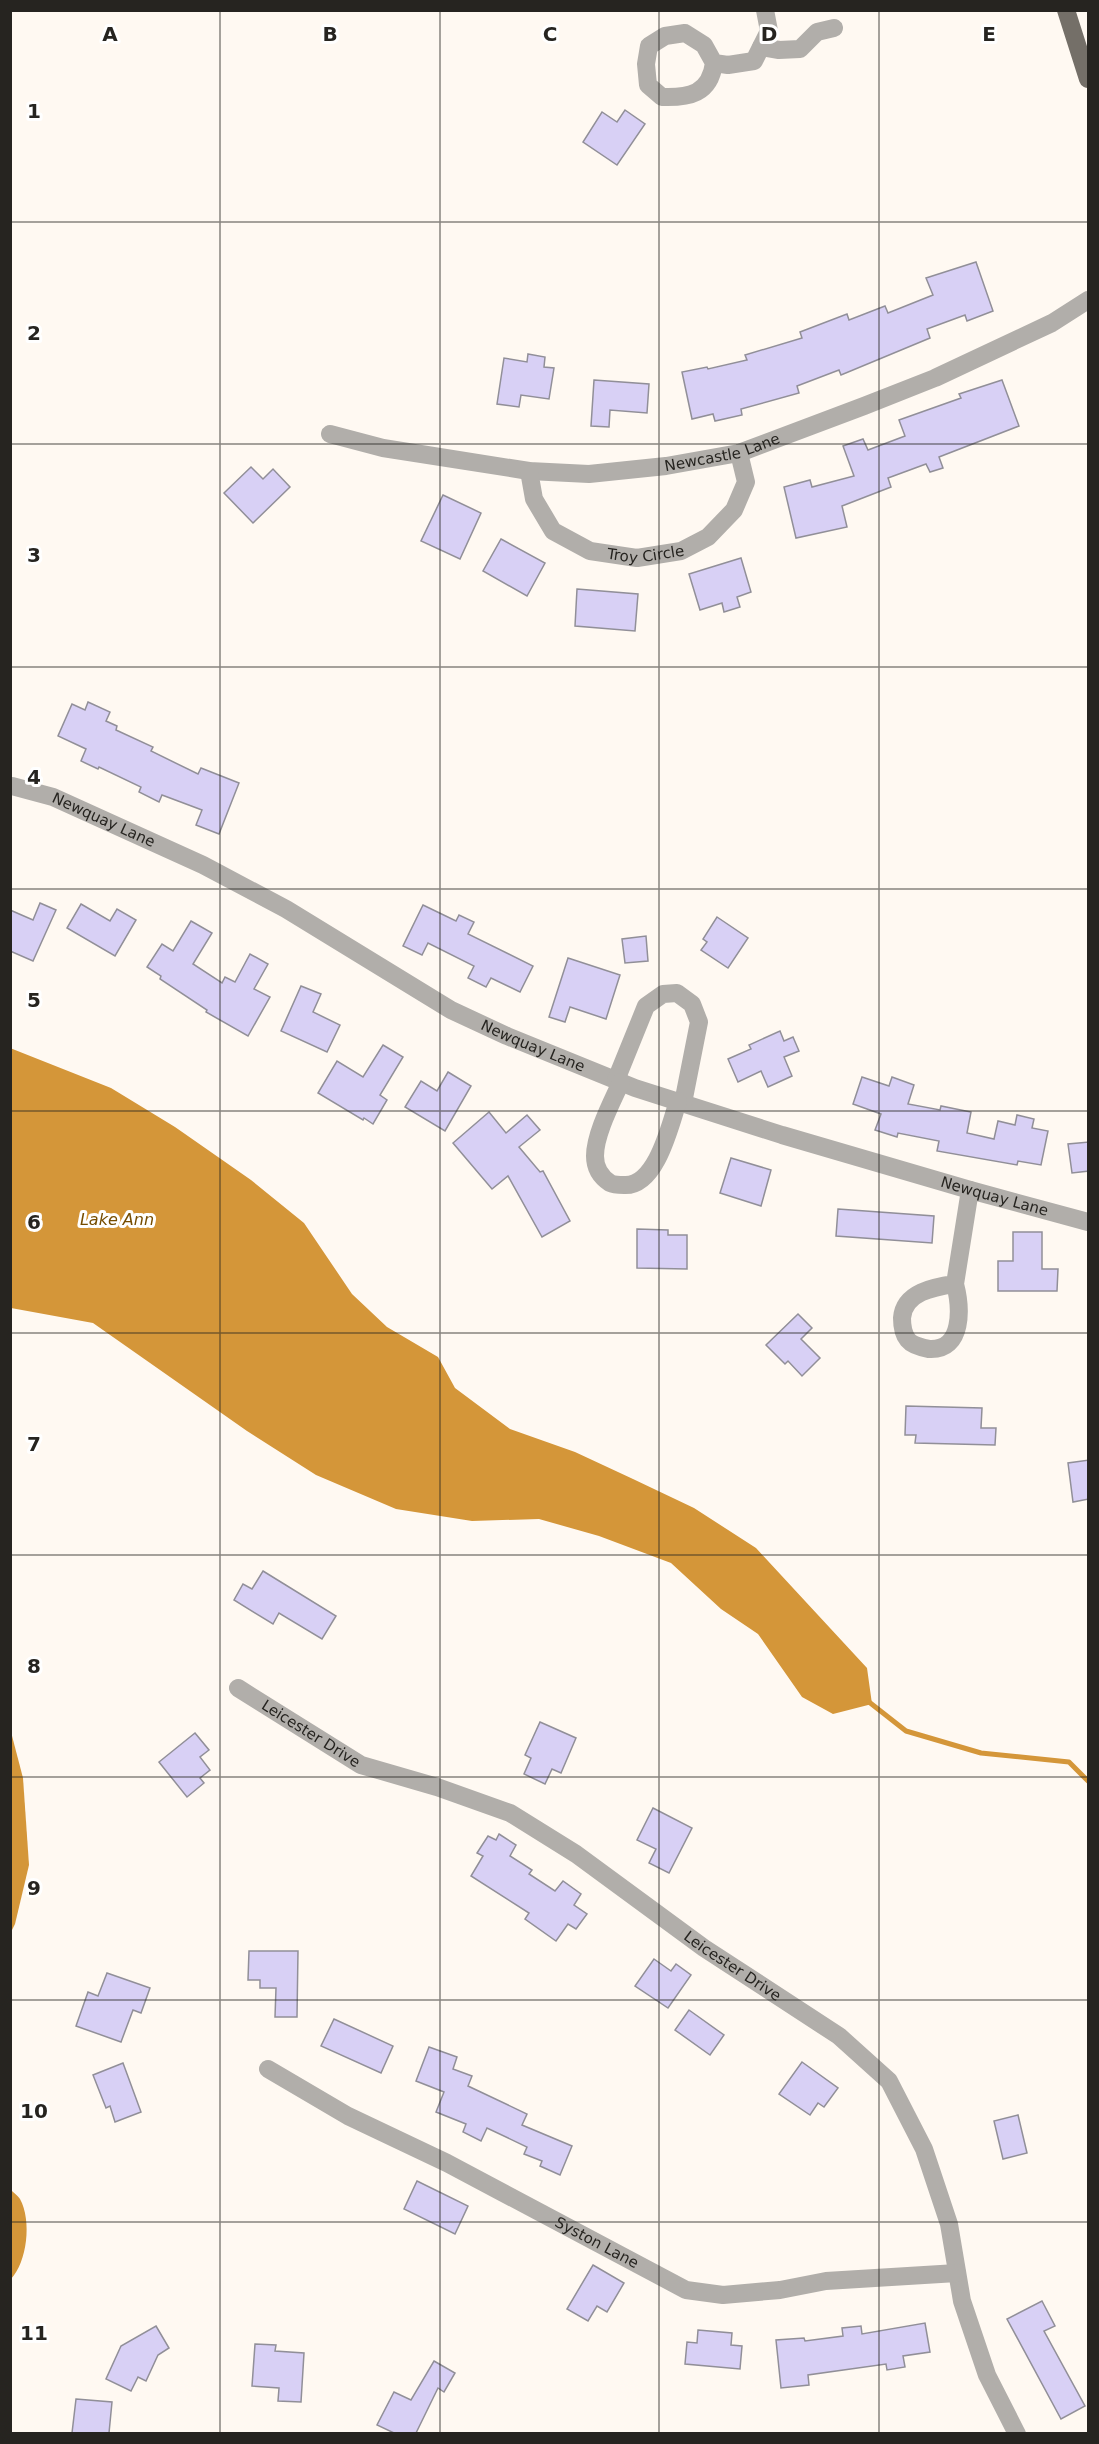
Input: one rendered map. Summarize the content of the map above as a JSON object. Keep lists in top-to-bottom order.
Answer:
{
  "streets": {
    "street": [
      "Newcastle Lane",
      "Troy Circle",
      "Newquay Lane",
      "Leicester Drive",
      "Syston Lane"
    ]
  },
  "crossings": [
    ["Newcastle Lane", "Troy Circle"],
    ["Leicester Drive", "Syston Lane"]
  ],
  "water": ["Lake Ann"],
  "grid": {
    "columns": [
      "A",
      "B",
      "C",
      "D",
      "E"
    ],
    "rows": [
      "1",
      "2",
      "3",
      "4",
      "5",
      "6",
      "7",
      "8",
      "9",
      "10",
      "11"
    ]
  }
}
